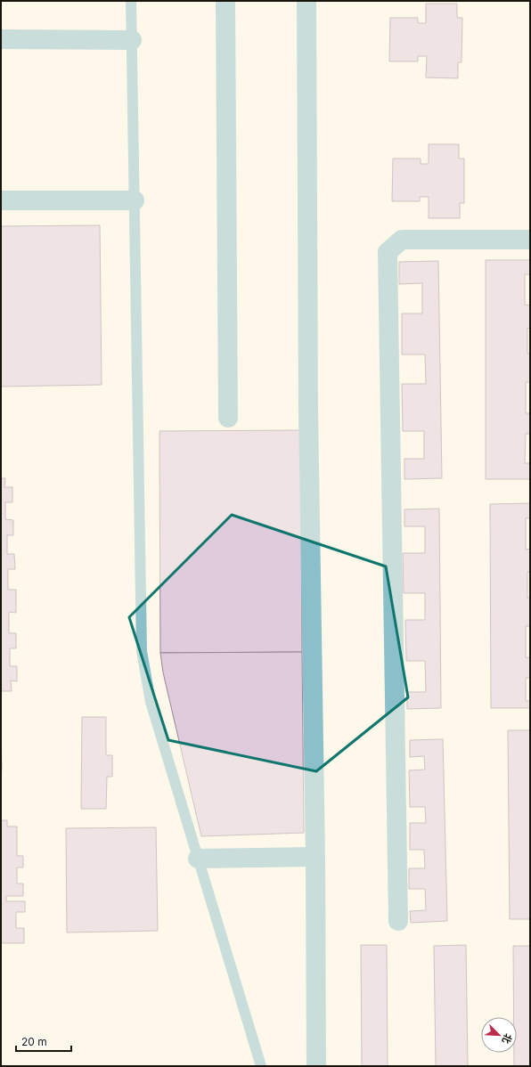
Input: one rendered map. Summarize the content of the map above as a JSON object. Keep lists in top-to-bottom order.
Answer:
{
  "scale_bar": "20 m",
  "north": "bottom right"
}
